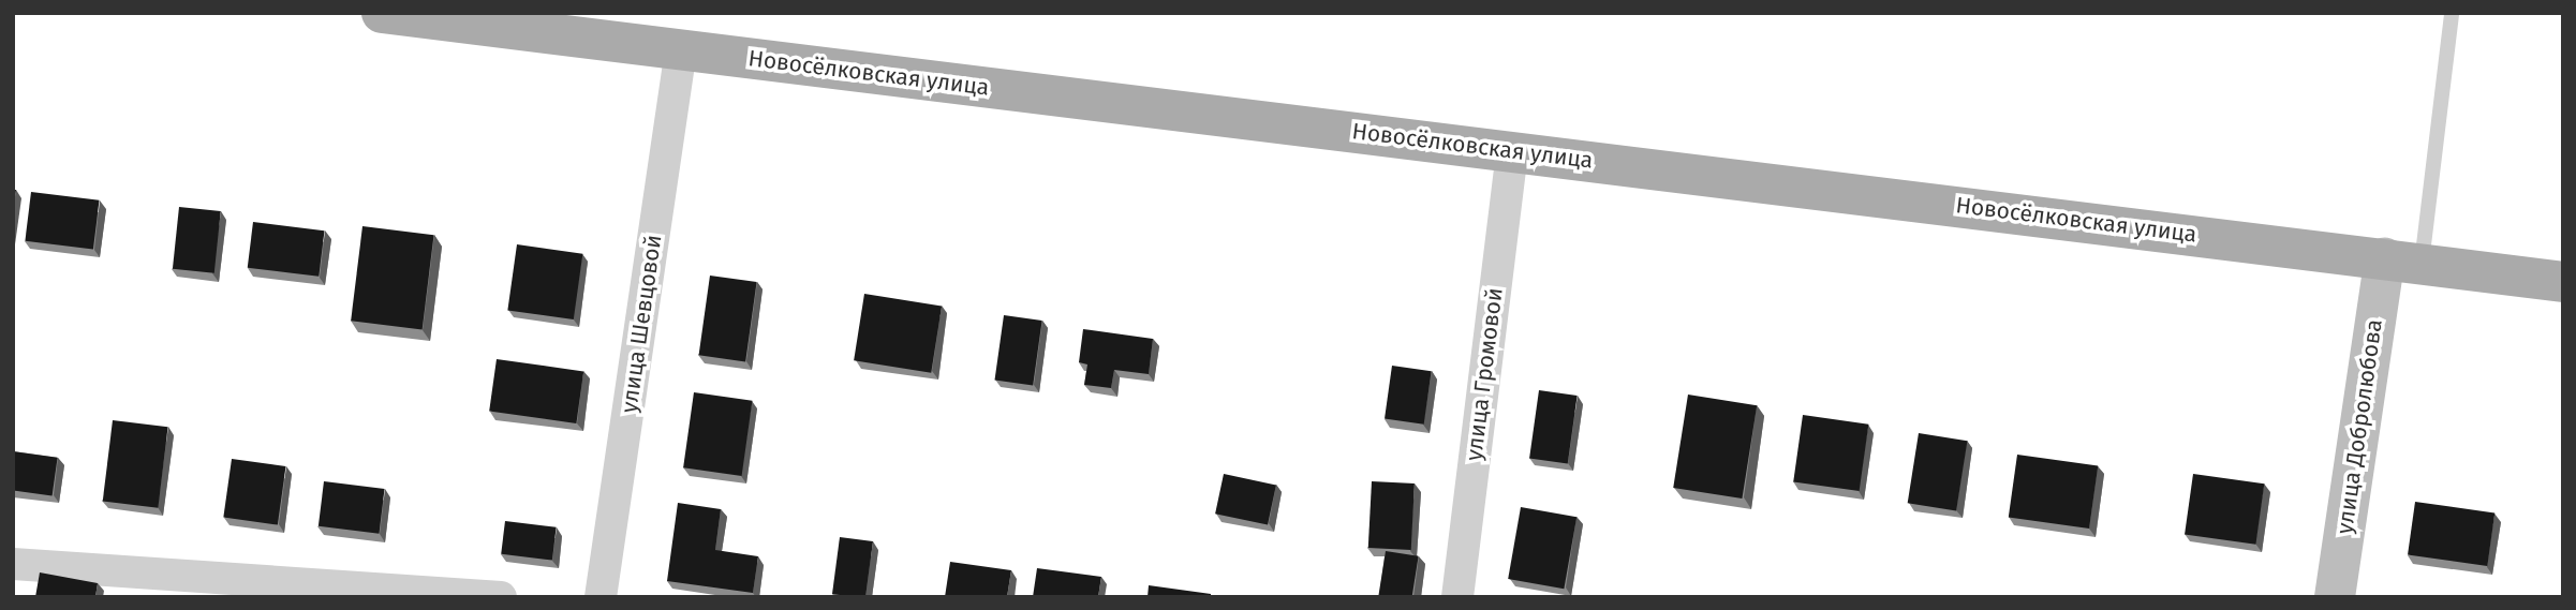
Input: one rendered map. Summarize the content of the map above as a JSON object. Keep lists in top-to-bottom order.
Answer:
{
  "streets": {
    "main road": ["Новосёлковская улица"],
    "street": ["улица Шевцовой", "улица Громовой", "улица Добролюбова"]
  },
  "crossings": [
    ["Новосёлковская улица", "улица Шевцовой"],
    ["Новосёлковская улица", "улица Громовой"],
    ["Новосёлковская улица", "улица Добролюбова"]
  ]
}
